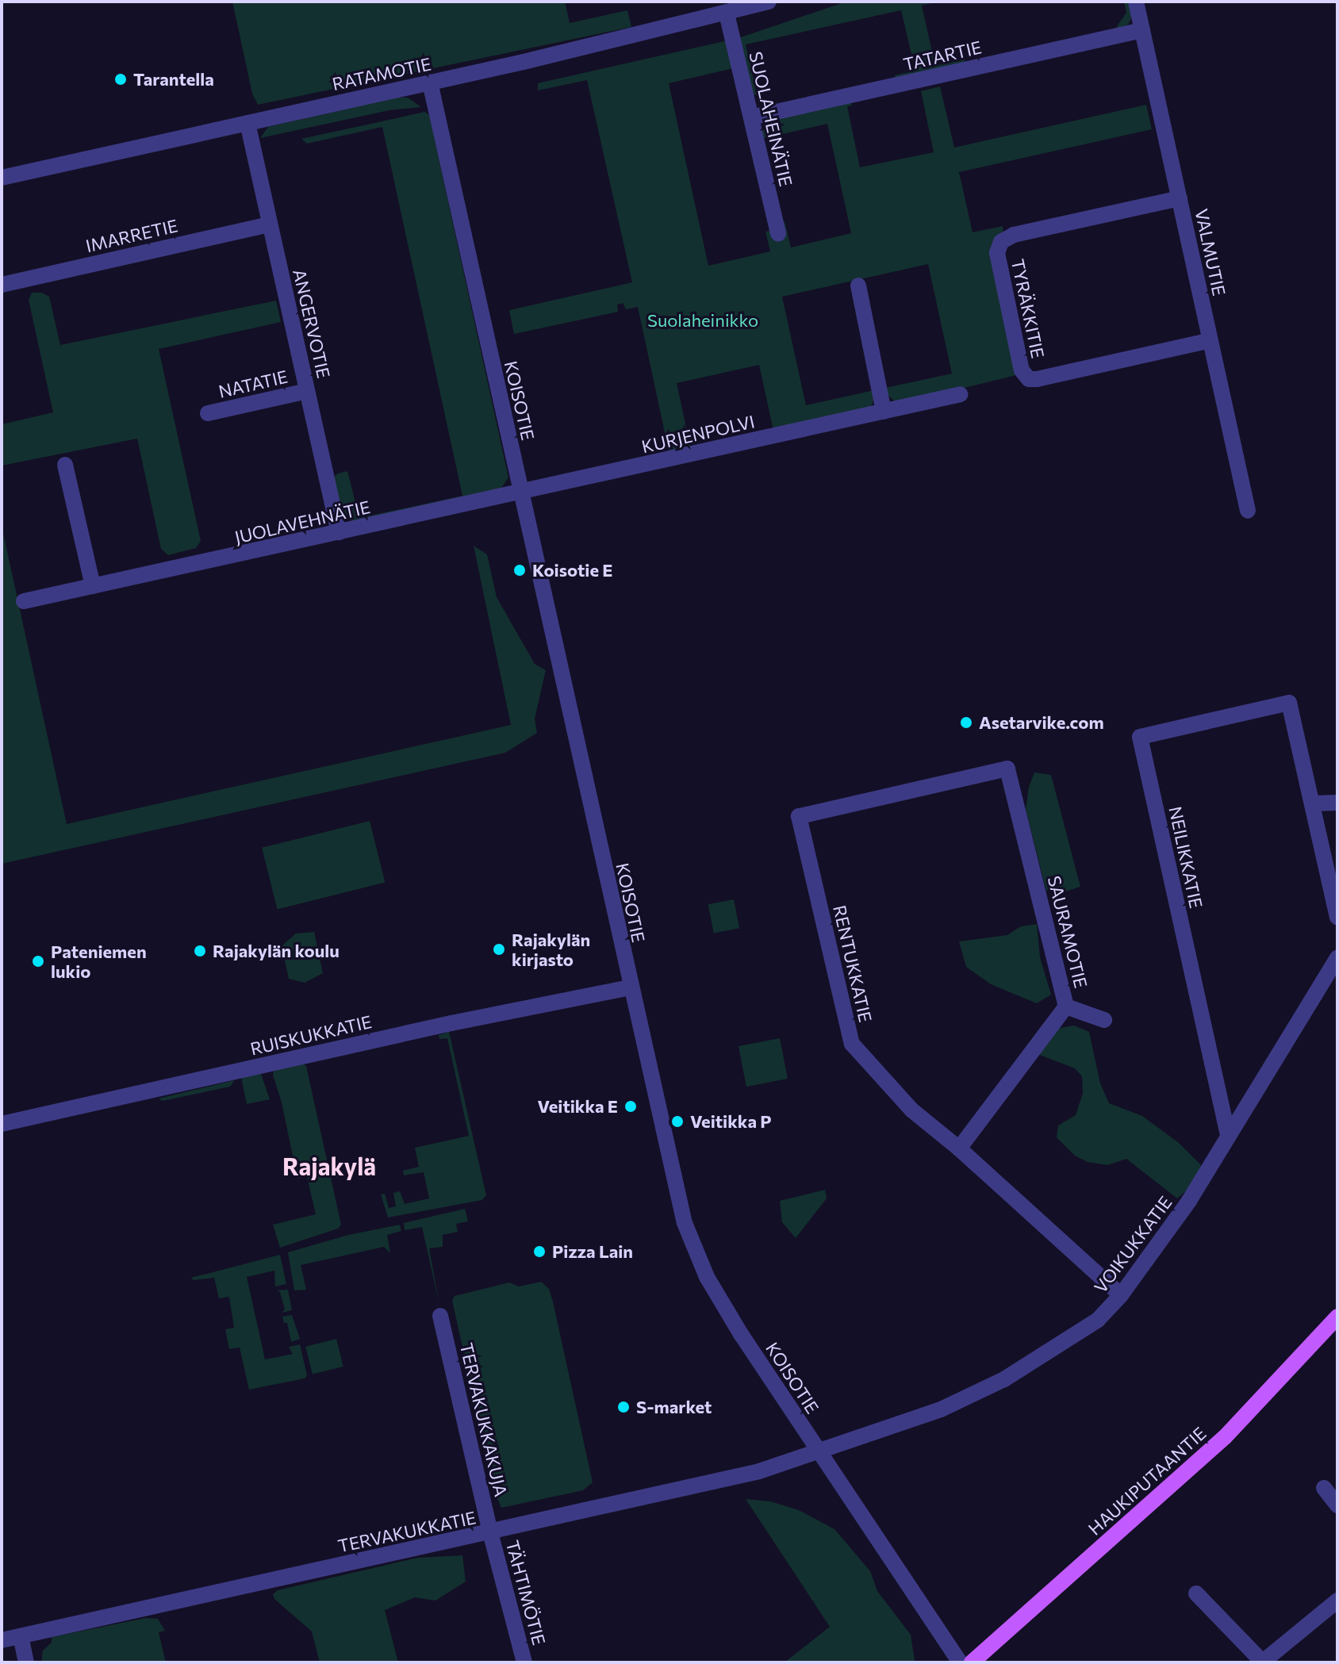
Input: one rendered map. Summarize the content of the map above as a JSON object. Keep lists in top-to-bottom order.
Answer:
{
  "streets": {
    "main road": ["HAUKIPUTAANTIE"],
    "street": [
      "TATARTIE",
      "RATAMOTIE",
      "SUOLAHEINÄTIE",
      "IMARRETIE",
      "VALMUTIE",
      "TYRÄKKITIE",
      "ANGERVOTIE",
      "NATATIE",
      "KOISOTIE",
      "KURJENPOLVI",
      "JUOLAVEHNÄTIE",
      "NEILIKKATIE",
      "SAURAMOTIE",
      "RENTUKKATIE",
      "RUISKUKKATIE",
      "VOIKUKKATIE",
      "TERVAKUKKAKUJA",
      "TERVAKUKKATIE",
      "TÄHTIMÖTIE"
    ]
  },
  "crossings": [
    ["TATARTIE", "SUOLAHEINÄTIE"],
    ["TATARTIE", "VALMUTIE"],
    ["RATAMOTIE", "SUOLAHEINÄTIE"],
    ["RATAMOTIE", "ANGERVOTIE"],
    ["RATAMOTIE", "KOISOTIE"],
    ["IMARRETIE", "ANGERVOTIE"],
    ["VALMUTIE", "TYRÄKKITIE"],
    ["ANGERVOTIE", "NATATIE"],
    ["ANGERVOTIE", "JUOLAVEHNÄTIE"],
    ["KOISOTIE", "KURJENPOLVI"],
    ["KOISOTIE", "JUOLAVEHNÄTIE"],
    ["KOISOTIE", "RUISKUKKATIE"],
    ["KOISOTIE", "VOIKUKKATIE"],
    ["KOISOTIE", "TERVAKUKKATIE"],
    ["KURJENPOLVI", "JUOLAVEHNÄTIE"],
    ["NEILIKKATIE", "VOIKUKKATIE"],
    ["SAURAMOTIE", "RENTUKKATIE"],
    ["RENTUKKATIE", "VOIKUKKATIE"],
    ["VOIKUKKATIE", "TERVAKUKKATIE"],
    ["TERVAKUKKAKUJA", "TERVAKUKKATIE"],
    ["TERVAKUKKAKUJA", "TÄHTIMÖTIE"],
    ["TERVAKUKKATIE", "TÄHTIMÖTIE"]
  ],
  "districts": ["Rajakylä"],
  "parks": ["Suolaheinikko"],
  "places": [
    "Tarantella",
    "Koisotie E",
    "Asetarvike.com",
    "Rajakylän kirjasto",
    "Rajakylän koulu",
    "Pateniemen lukio",
    "Veitikka E",
    "Veitikka P",
    "Pizza Lain",
    "S-market"
  ]
}
